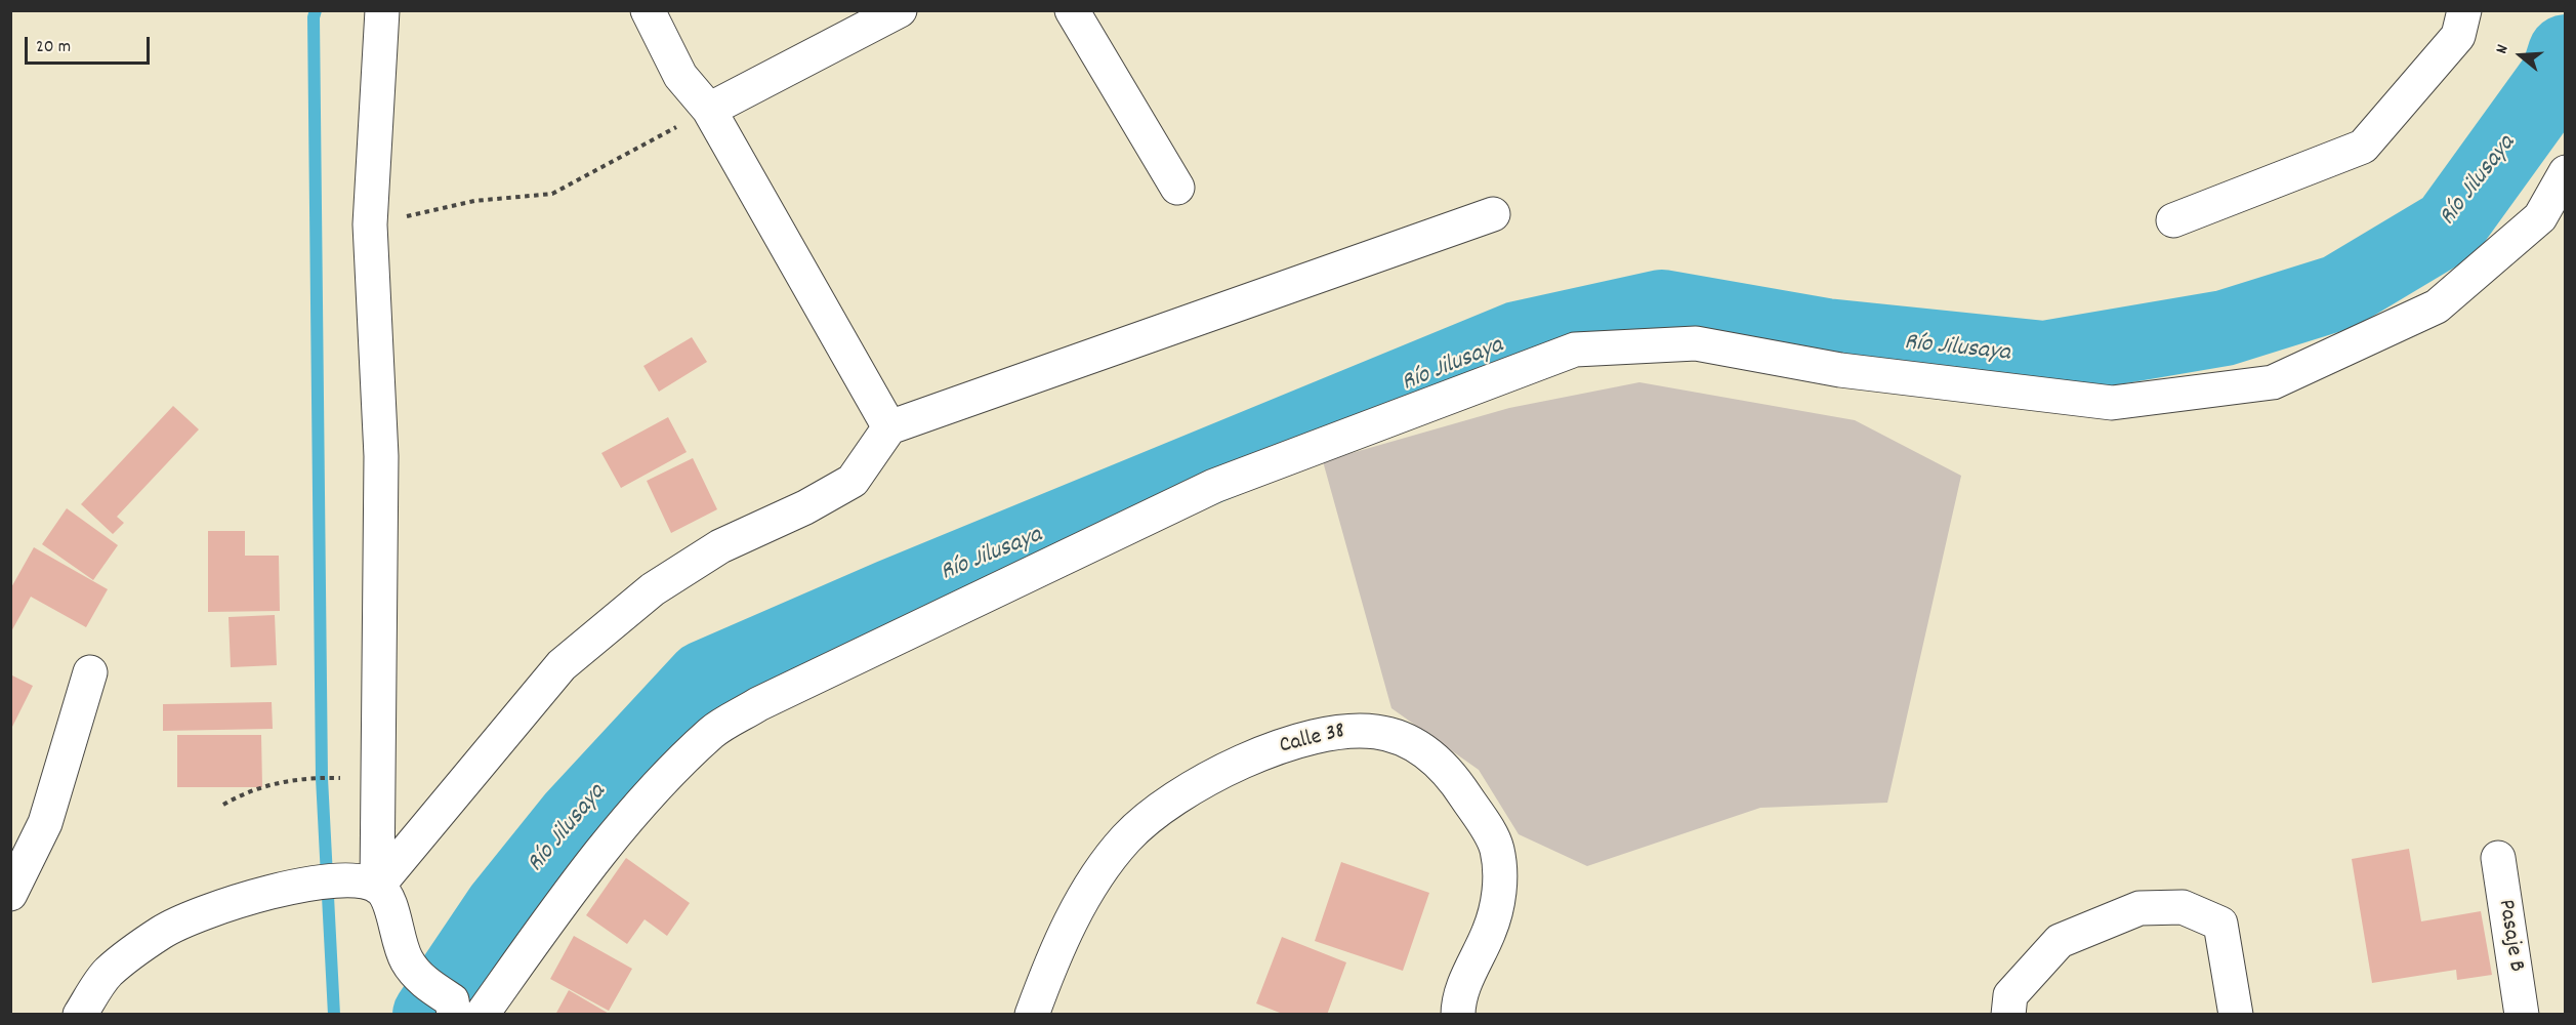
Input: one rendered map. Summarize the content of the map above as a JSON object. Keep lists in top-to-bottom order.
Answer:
{
  "streets": {
    "street": ["Calle 38", "Pasaje B"]
  },
  "water": ["Río Jilusaya"],
  "scale_bar": "20 m",
  "north": "left"
}
